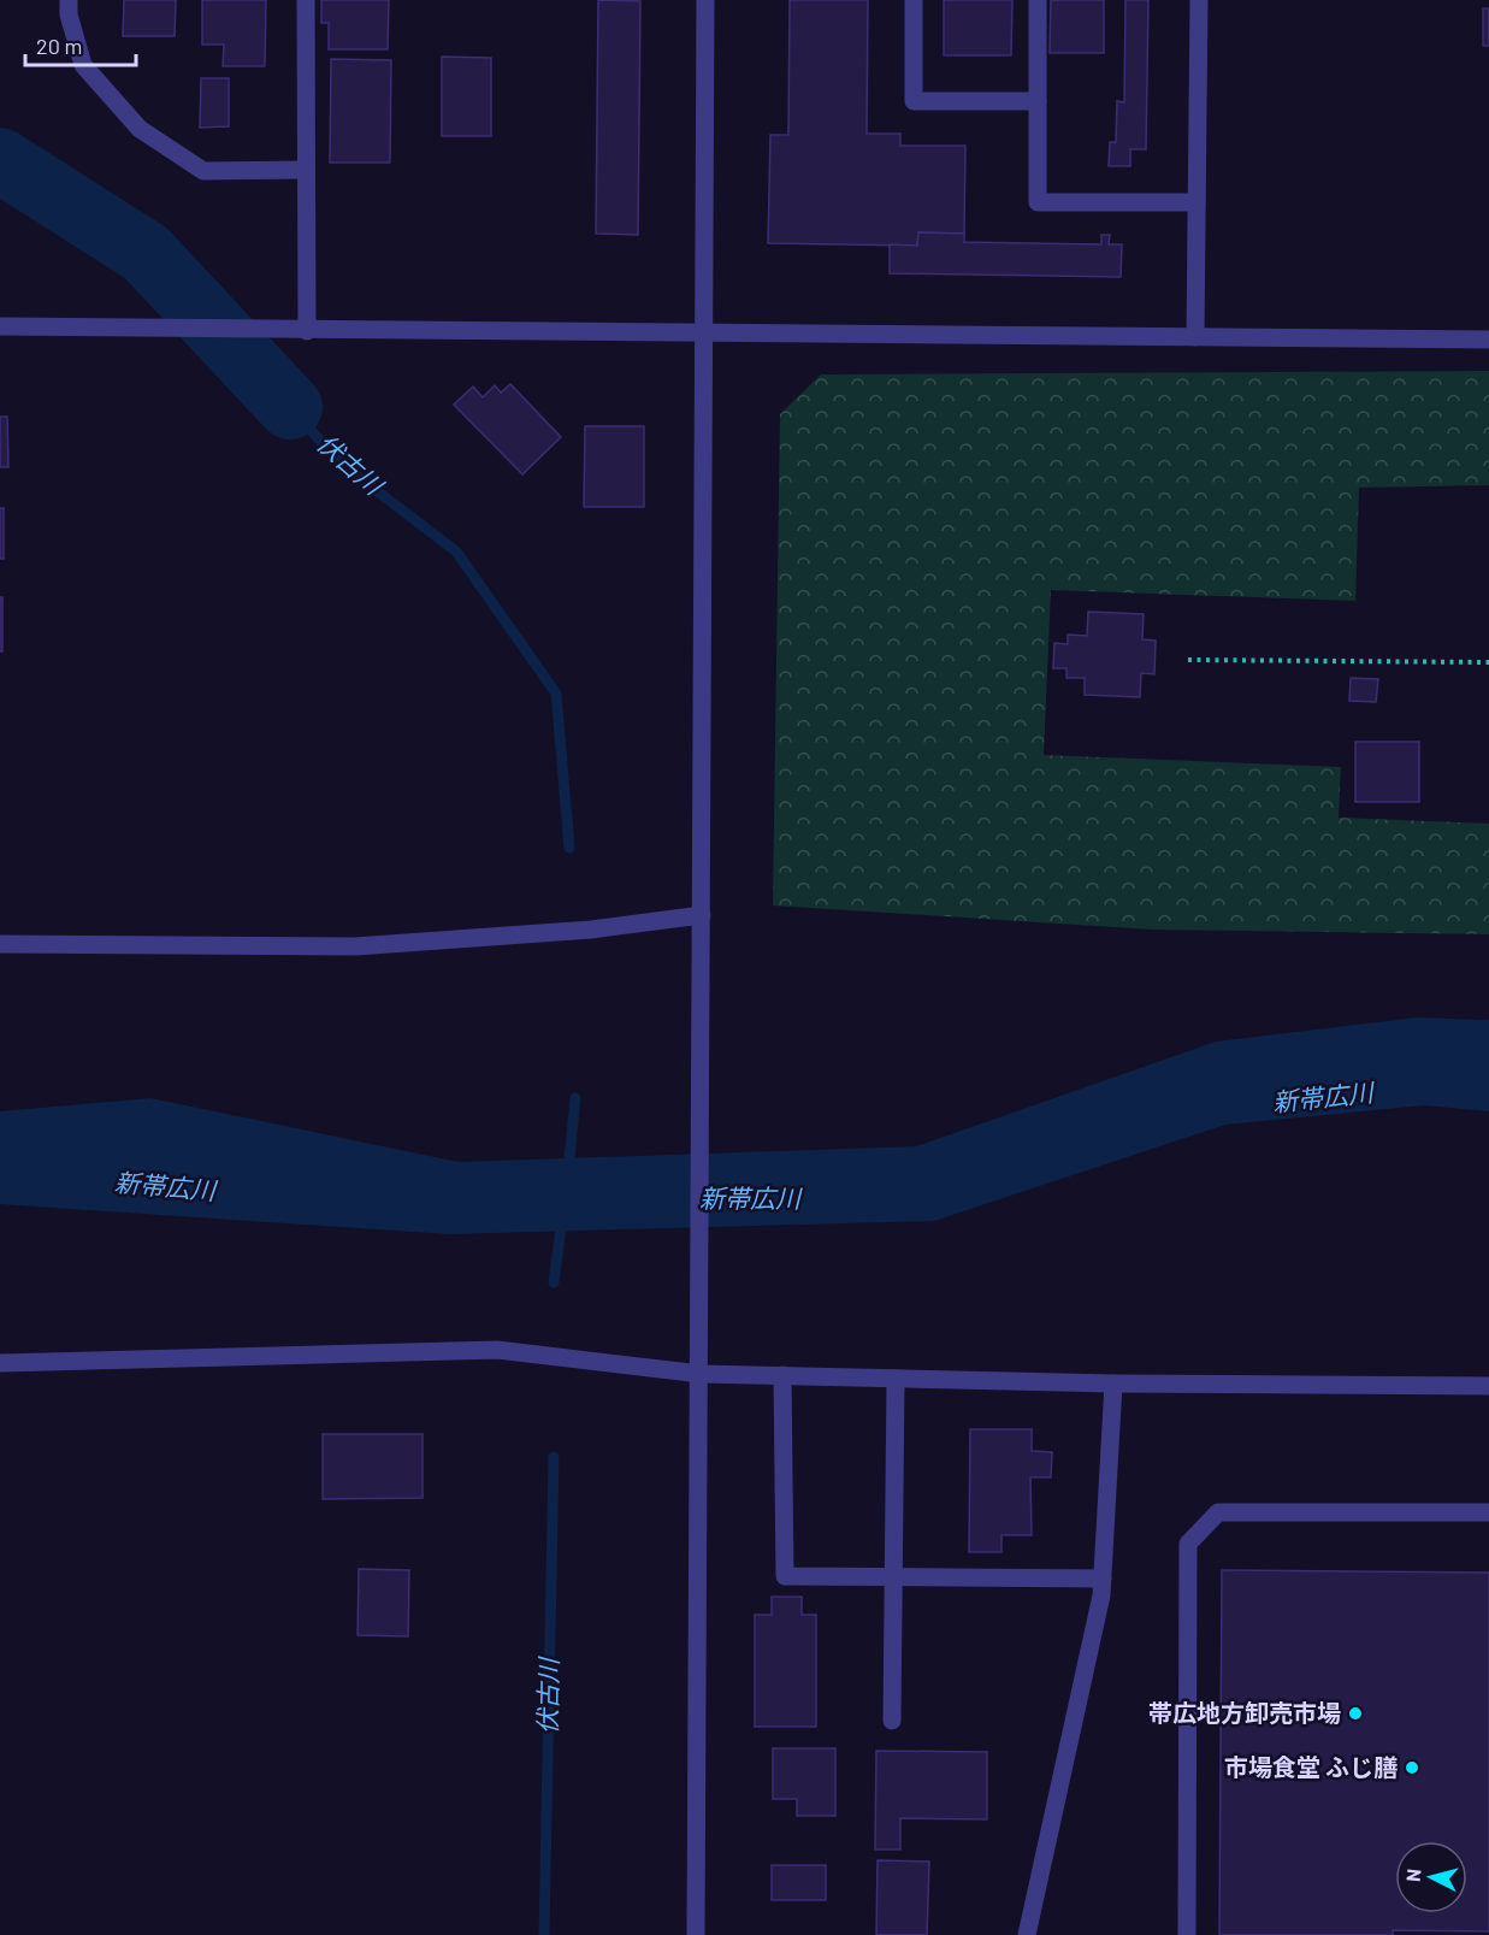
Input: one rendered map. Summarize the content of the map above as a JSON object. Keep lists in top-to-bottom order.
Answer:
{
  "water": ["伏古川", "新帯広川"],
  "places": ["帯広地方卸売市場", "市場食堂 ふじ膳"],
  "scale_bar": "20 m",
  "north": "left"
}
